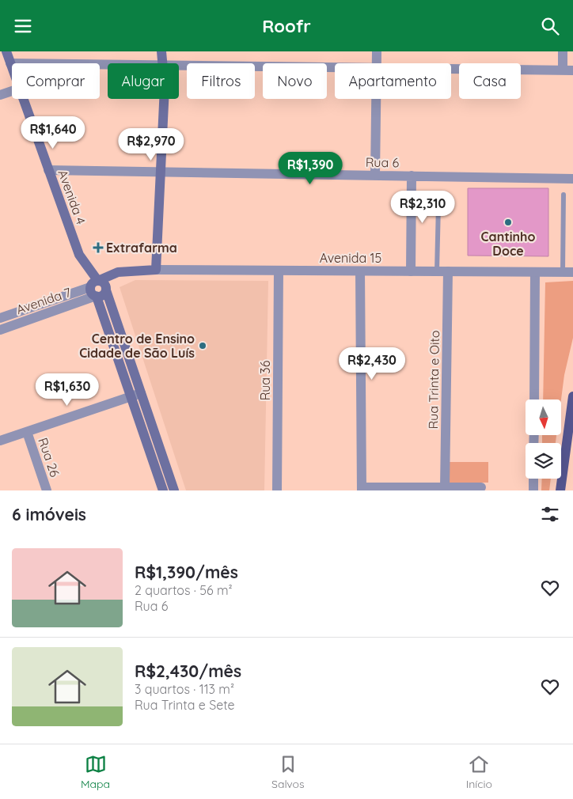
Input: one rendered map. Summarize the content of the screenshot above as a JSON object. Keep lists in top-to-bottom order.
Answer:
{
  "streets": {
    "main road": ["Avenida 4", "Avenida 15"],
    "street": [
      "Rua 6",
      "Avenida 7",
      "Rua Trinta e Oito",
      "Rua 36",
      "Rua 26"
    ]
  },
  "crossings": [
    ["Rua 6", "Avenida 4"],
    ["Avenida 4", "Avenida 15"],
    ["Avenida 4", "Avenida 7"],
    ["Avenida 15", "Avenida 7"],
    ["Avenida 15", "Rua Trinta e Oito"],
    ["Avenida 15", "Rua 36"]
  ],
  "places": {
    "other": ["Cantinho Doce", "Centro de Ensino Cidade de São Luís"],
    "health": ["Extrafarma"]
  },
  "north": "bottom",
  "page": {
    "header": "Roofr",
    "chip": [
      "Comprar",
      "Alugar",
      "Filtros",
      "Novo",
      "Apartamento",
      "Casa"
    ],
    "price": [
      "R$1,640",
      "R$2,970",
      "R$1,390",
      "R$2,310",
      "R$2,430",
      "R$1,630"
    ],
    "heading": "6 imóveis",
    "list": [
      {
        "name": "R$1,390/mês",
        "note": "2 quartos · 56 m² · Rua 6"
      },
      {
        "name": "R$2,430/mês",
        "note": "3 quartos · 113 m² · Rua Trinta e Sete"
      }
    ],
    "tabs": ["Mapa", "Salvos", "Início"]
  }
}
